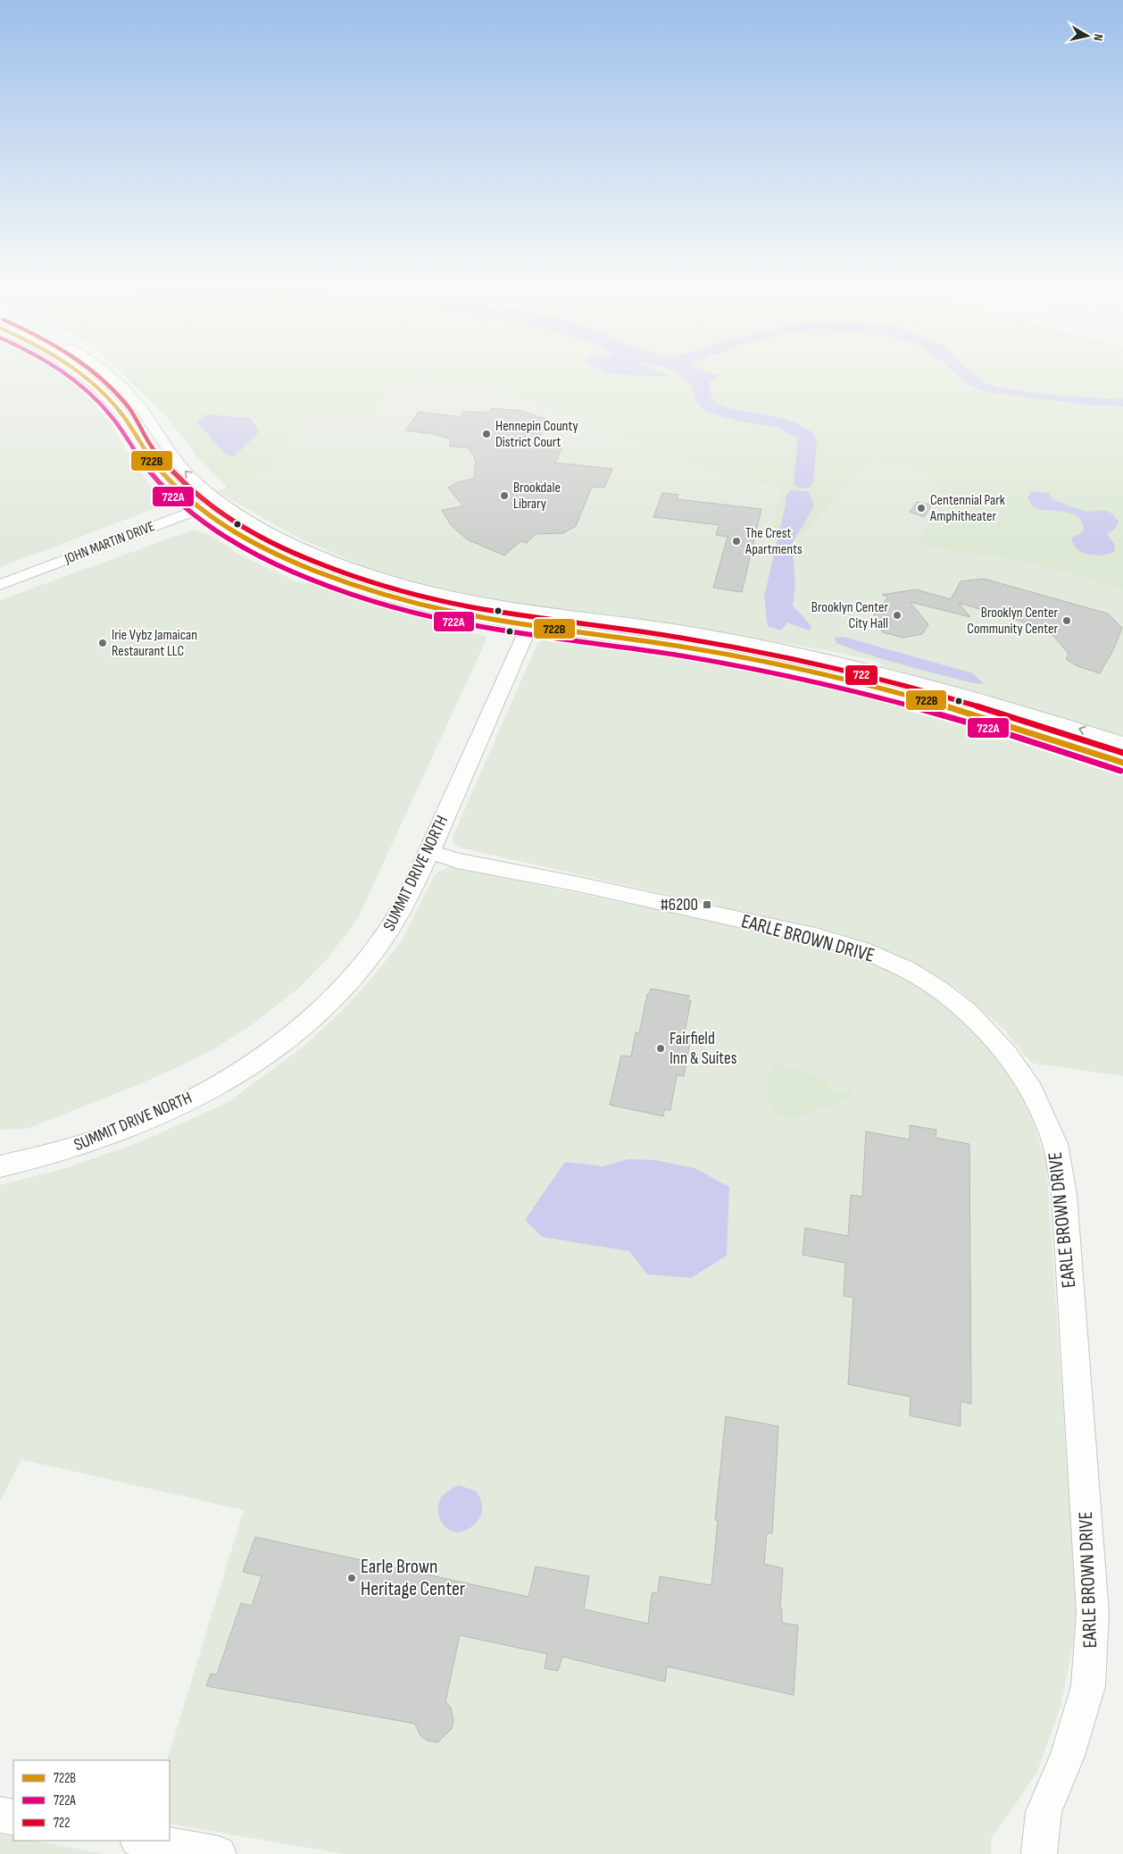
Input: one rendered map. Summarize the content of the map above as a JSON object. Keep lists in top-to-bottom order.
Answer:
{
  "streets": {
    "street": ["JOHN MARTIN DRIVE", "SUMMIT DRIVE NORTH", "EARLE BROWN DRIVE"]
  },
  "crossings": [
    ["SUMMIT DRIVE NORTH", "EARLE BROWN DRIVE"]
  ],
  "places": {
    "other": [
      "Hennepin County District Court",
      "Brookdale Library",
      "Centennial Park Amphitheater",
      "The Crest Apartments",
      "Brooklyn Center City Hall",
      "Brooklyn Center Community Center",
      "Irie Vybz Jamaican Restaurant LLC",
      "Fairfield Inn & Suites",
      "Earle Brown Heritage Center"
    ],
    "transit": ["#6200"]
  },
  "lines": ["transit line 722B", "transit line 722A", "transit line 722"],
  "legend": ["722B", "722A", "722"],
  "north": "right"
}
